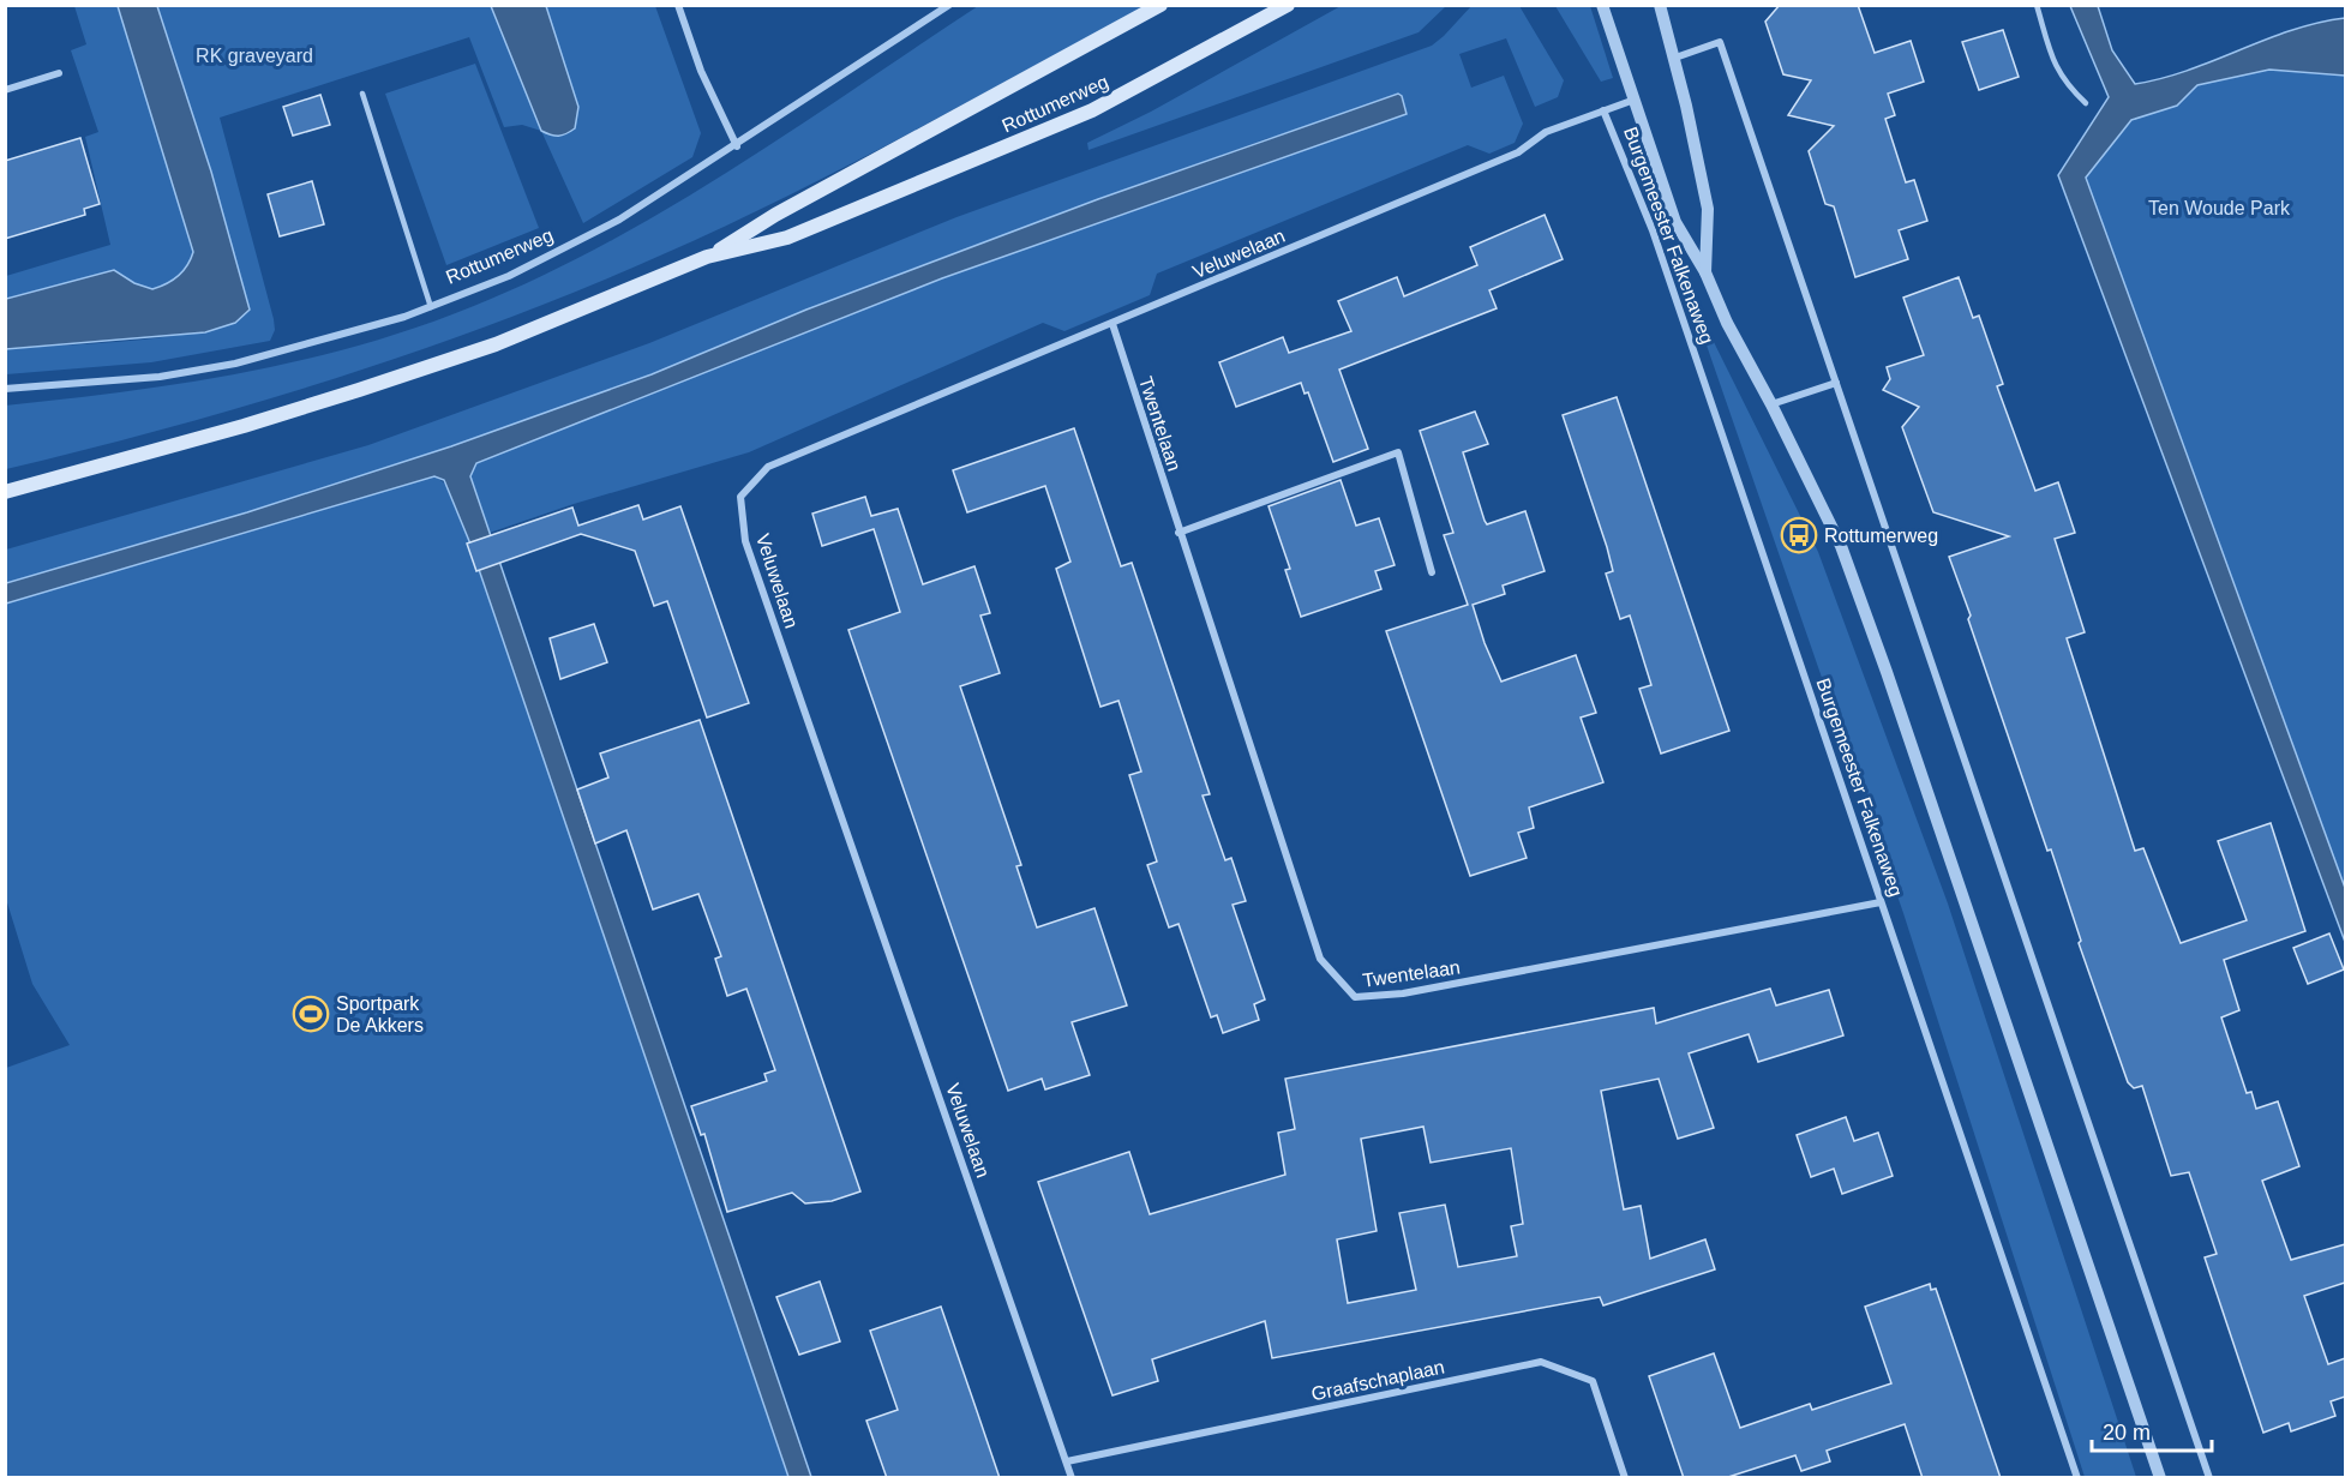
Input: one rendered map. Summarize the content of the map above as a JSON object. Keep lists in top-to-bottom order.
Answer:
{
  "streets": {
    "main road": ["Rottumerweg"],
    "street": [
      "Burgemeester Falkenaweg",
      "Veluwelaan",
      "Twentelaan",
      "Graafschaplaan"
    ]
  },
  "crossings": [
    ["Burgemeester Falkenaweg", "Veluwelaan"],
    ["Burgemeester Falkenaweg", "Twentelaan"],
    ["Veluwelaan", "Twentelaan"],
    ["Veluwelaan", "Graafschaplaan"]
  ],
  "parks": ["RK graveyard", "Ten Woude Park"],
  "places": {
    "bus stop": ["Rottumerweg"],
    "sports": ["Sportpark De Akkers"]
  },
  "scale_bar": "20 m"
}
